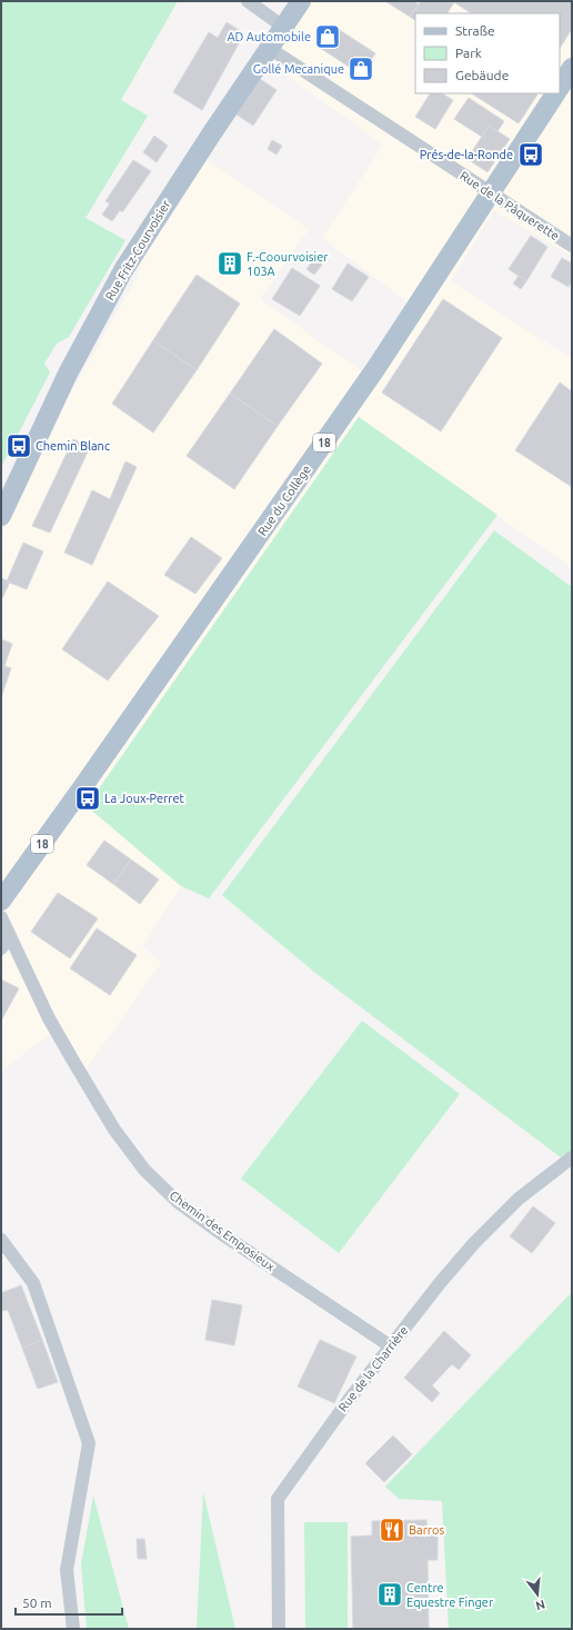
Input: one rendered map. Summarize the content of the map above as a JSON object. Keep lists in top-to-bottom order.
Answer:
{
  "streets": {
    "main road": ["Rue Fritz-Courvoisier", "18", "Rue du Collège"],
    "street": ["Rue de la Pâquerette", "Chemin des Emposieux", "Rue de la Charrière"]
  },
  "crossings": [
    ["Rue de la Pâquerette", "Rue Fritz-Courvoisier"],
    ["Rue de la Pâquerette", "Rue du Collège"],
    ["Chemin des Emposieux", "Rue de la Charrière"]
  ],
  "places": {
    "shop": ["AD Automobile", "Gollé Mecanique"],
    "bus stop": ["Prés-de-la-Ronde", "Chemin Blanc", "La Joux-Perret"],
    "building": ["F.-Coourvoisier 103A", "Centre Equestre Finger"],
    "restaurant": ["Barros"]
  },
  "legend": ["Straße", "Park", "Gebäude"],
  "scale_bar": "50 m",
  "north": "bottom"
}
